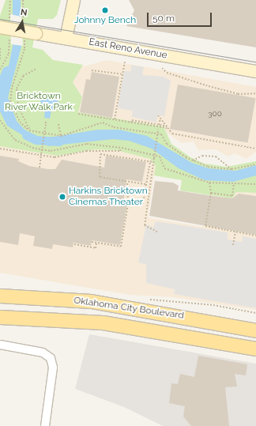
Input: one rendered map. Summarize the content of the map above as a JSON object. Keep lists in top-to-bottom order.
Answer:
{
  "streets": {
    "main road": ["East Reno Avenue", "Oklahoma City Boulevard"]
  },
  "parks": ["Bricktown River Walk Park"],
  "places": ["Johnny Bench", "Harkins Bricktown Cinemas Theater"],
  "house_numbers": ["300"],
  "scale_bar": "50 m",
  "north": "top"
}
